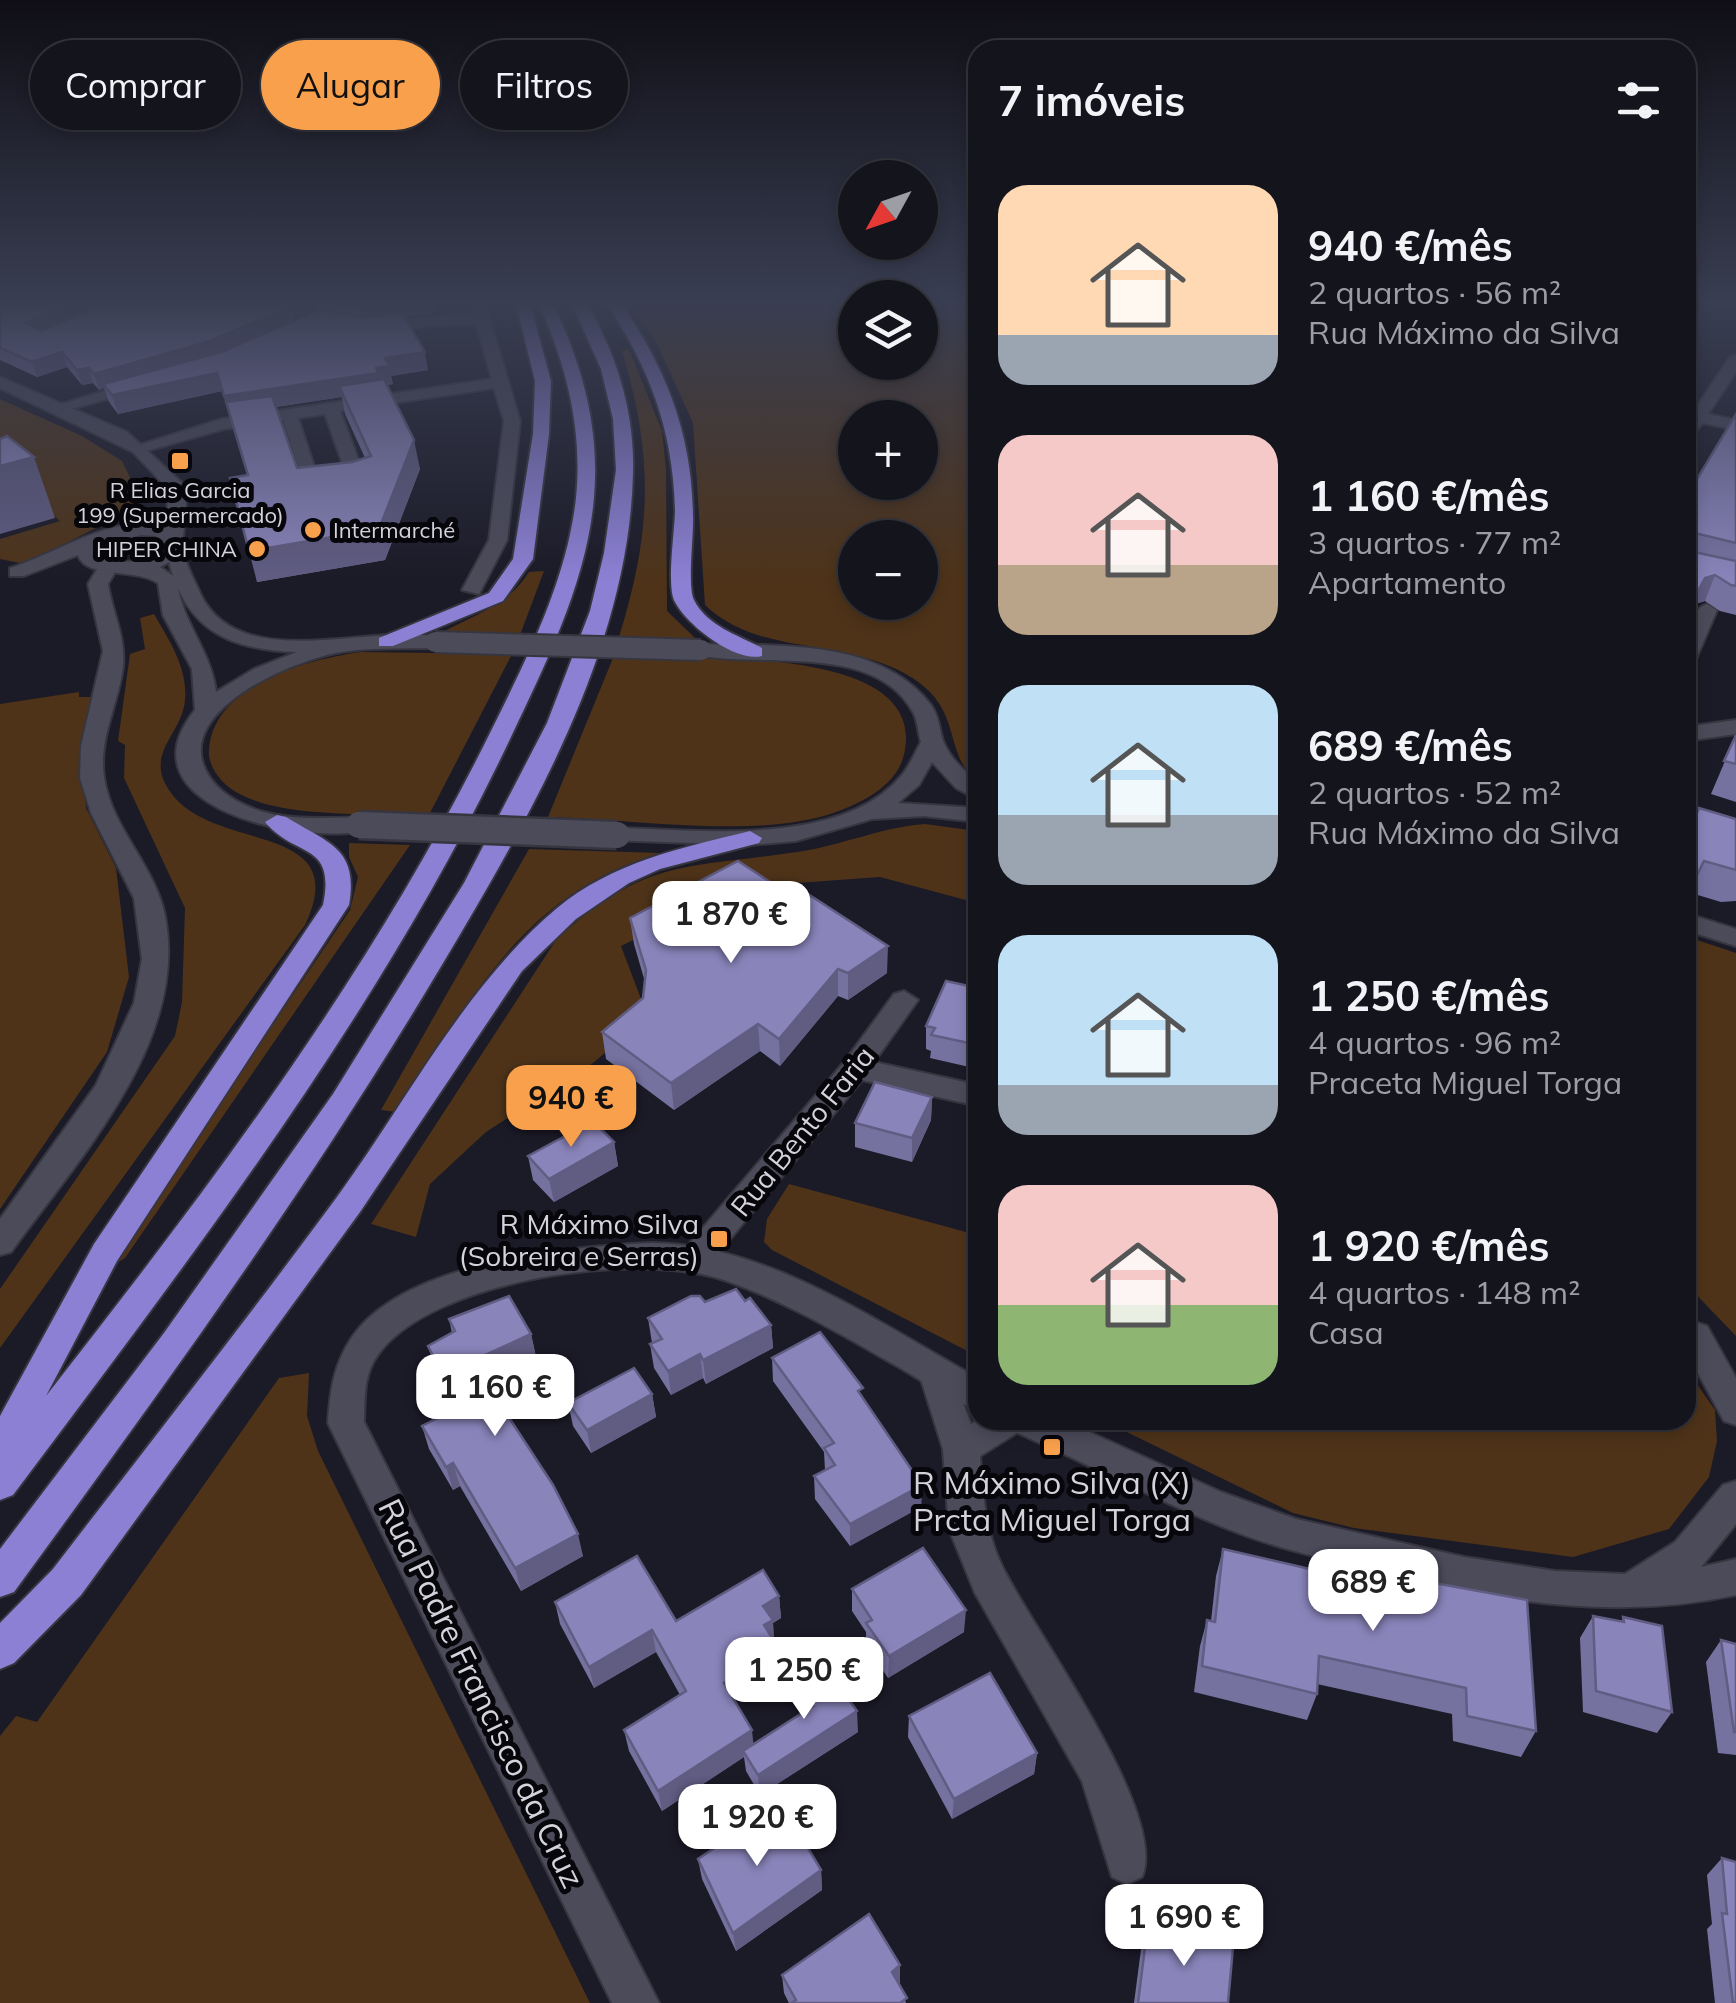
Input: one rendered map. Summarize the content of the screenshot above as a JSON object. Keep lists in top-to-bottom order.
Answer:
{
  "streets": {
    "street": ["Rua Bento Faria", "Rua Padre Francisco da Cruz"]
  },
  "crossings": [
    ["Rua Bento Faria", "Rua Padre Francisco da Cruz"]
  ],
  "places": {
    "transit": ["R Elias Garcia 199 (Supermercado)", "R Máximo Silva (Sobreira e Serras)", "R Máximo Silva (X) Prcta Miguel Torga"],
    "other": ["Intermarché", "HIPER CHINA"]
  },
  "north": "bottom left",
  "page": {
    "chip": ["Comprar", "Alugar", "Filtros"],
    "heading": "7 imóveis",
    "map_buttons": ["+", "−"],
    "list": [
      {
        "name": "940 €/mês",
        "note": "2 quartos · 56 m² · Rua Máximo da Silva"
      },
      {
        "name": "1 160 €/mês",
        "note": "3 quartos · 77 m² · Apartamento"
      },
      {
        "name": "689 €/mês",
        "note": "2 quartos · 52 m² · Rua Máximo da Silva"
      },
      {
        "name": "1 250 €/mês",
        "note": "4 quartos · 96 m² · Praceta Miguel Torga"
      },
      {
        "name": "1 920 €/mês",
        "note": "4 quartos · 148 m² · Casa"
      }
    ],
    "price": [
      "1 870 €",
      "940 €",
      "1 160 €",
      "689 €",
      "1 250 €",
      "1 920 €",
      "1 690 €"
    ]
  }
}
